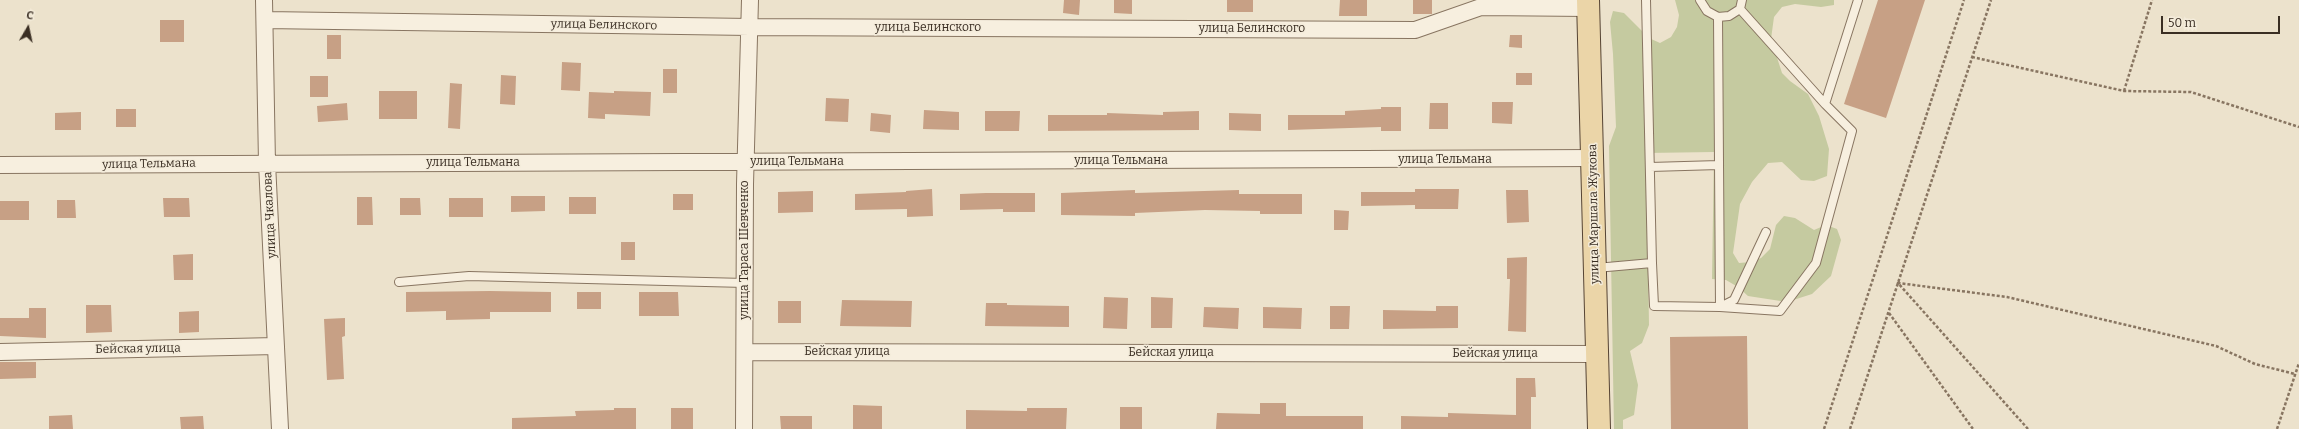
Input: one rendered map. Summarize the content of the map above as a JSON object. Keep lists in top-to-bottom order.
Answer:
{
  "streets": {
    "main road": ["улица Маршала Жукова"],
    "street": [
      "улица Белинского",
      "улица Тельмана",
      "улица Чкалова",
      "улица Тараса Шевченко",
      "Бейская улица"
    ]
  },
  "crossings": [
    ["улица Белинского", "улица Маршала Жукова"],
    ["улица Белинского", "улица Чкалова"],
    ["улица Белинского", "улица Тараса Шевченко"],
    ["улица Тельмана", "улица Маршала Жукова"],
    ["улица Тельмана", "улица Чкалова"],
    ["улица Тельмана", "улица Тараса Шевченко"],
    ["улица Маршала Жукова", "Бейская улица"],
    ["улица Чкалова", "Бейская улица"],
    ["улица Тараса Шевченко", "Бейская улица"]
  ],
  "scale_bar": "50 m",
  "north": "top"
}
